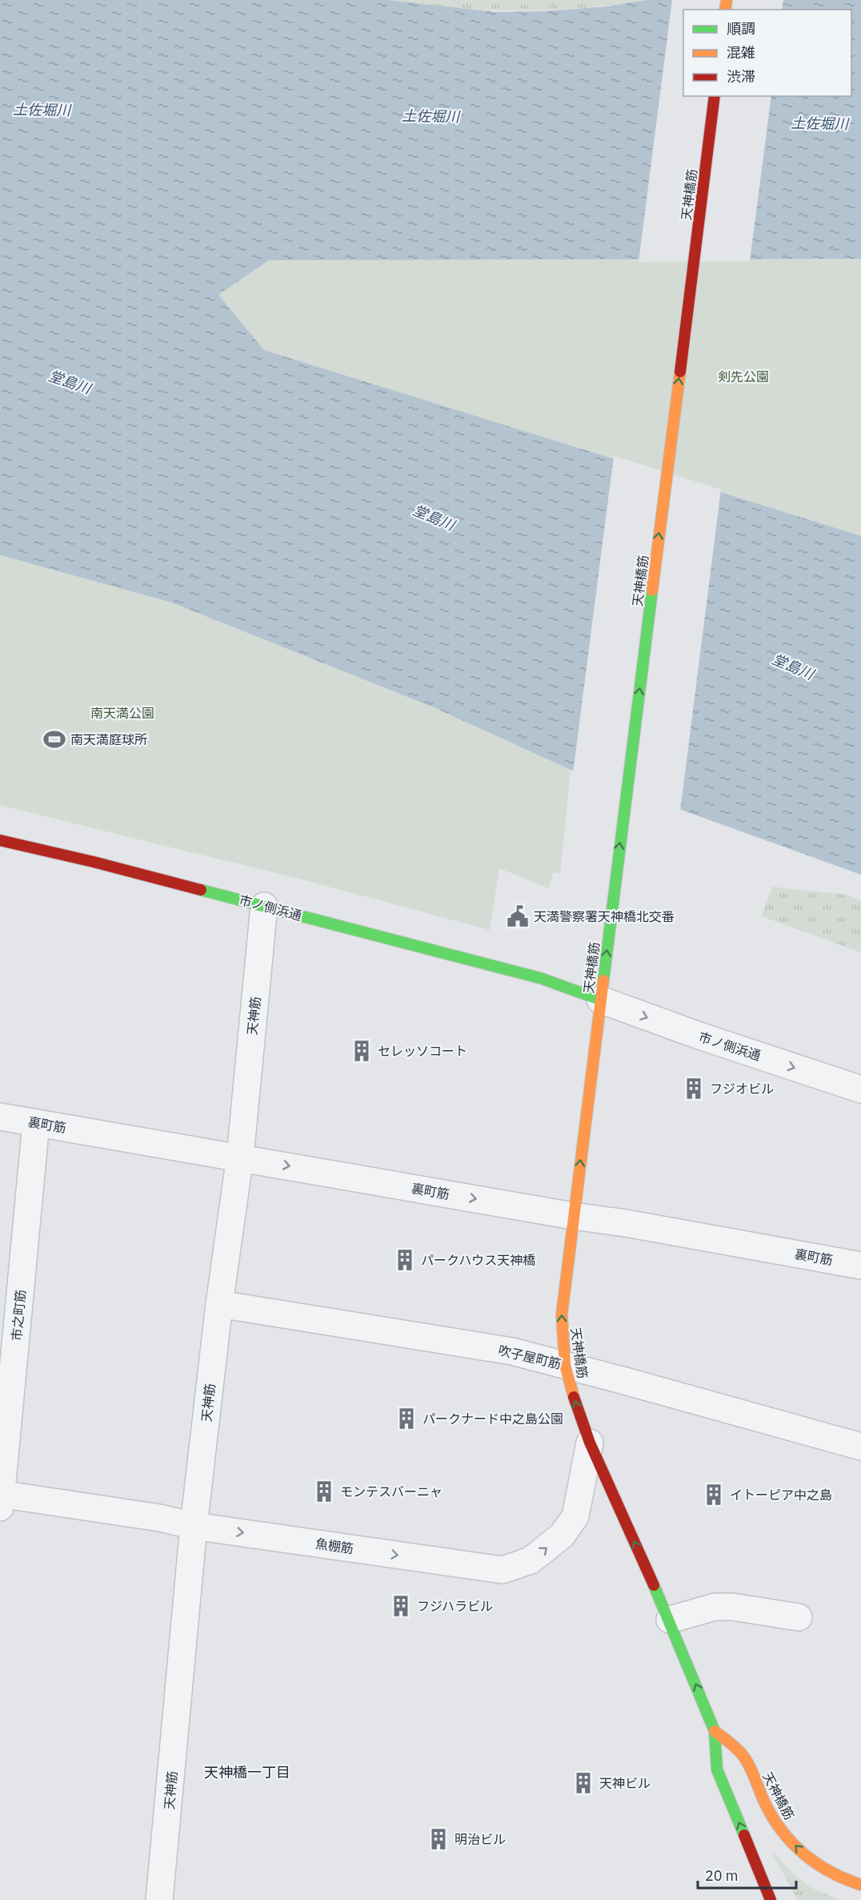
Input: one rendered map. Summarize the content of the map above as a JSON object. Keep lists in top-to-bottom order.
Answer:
{
  "streets": {
    "street": [
      "天神橋筋",
      "市ノ側浜通",
      "天神筋",
      "裏町筋",
      "市之町筋",
      "吹子屋町筋",
      "魚棚筋"
    ]
  },
  "crossings": [
    ["天神橋筋", "市ノ側浜通"],
    ["天神橋筋", "裏町筋"],
    ["天神橋筋", "吹子屋町筋"],
    ["天神橋筋", "魚棚筋"],
    ["市ノ側浜通", "天神筋"],
    ["天神筋", "裏町筋"],
    ["天神筋", "吹子屋町筋"],
    ["天神筋", "魚棚筋"],
    ["裏町筋", "市之町筋"],
    ["市之町筋", "魚棚筋"]
  ],
  "one_way": ["天神橋筋", "裏町筋", "魚棚筋"],
  "districts": ["天神橋一丁目"],
  "water": ["土佐堀川", "堂島川"],
  "parks": ["剣先公園", "南天満公園"],
  "places": {
    "sports": ["南天満庭球所"],
    "public building": ["天満警察署天神橋北交番"],
    "building": [
      "セレッソコート",
      "フジオビル",
      "パークハウス天神橋",
      "パークナード中之島公園",
      "モンテスバーニャ",
      "イトーピア中之島",
      "フジハラビル",
      "天神ビル",
      "明治ビル"
    ]
  },
  "legend": ["順調", "混雑", "渋滞"],
  "scale_bar": "20 m"
}
